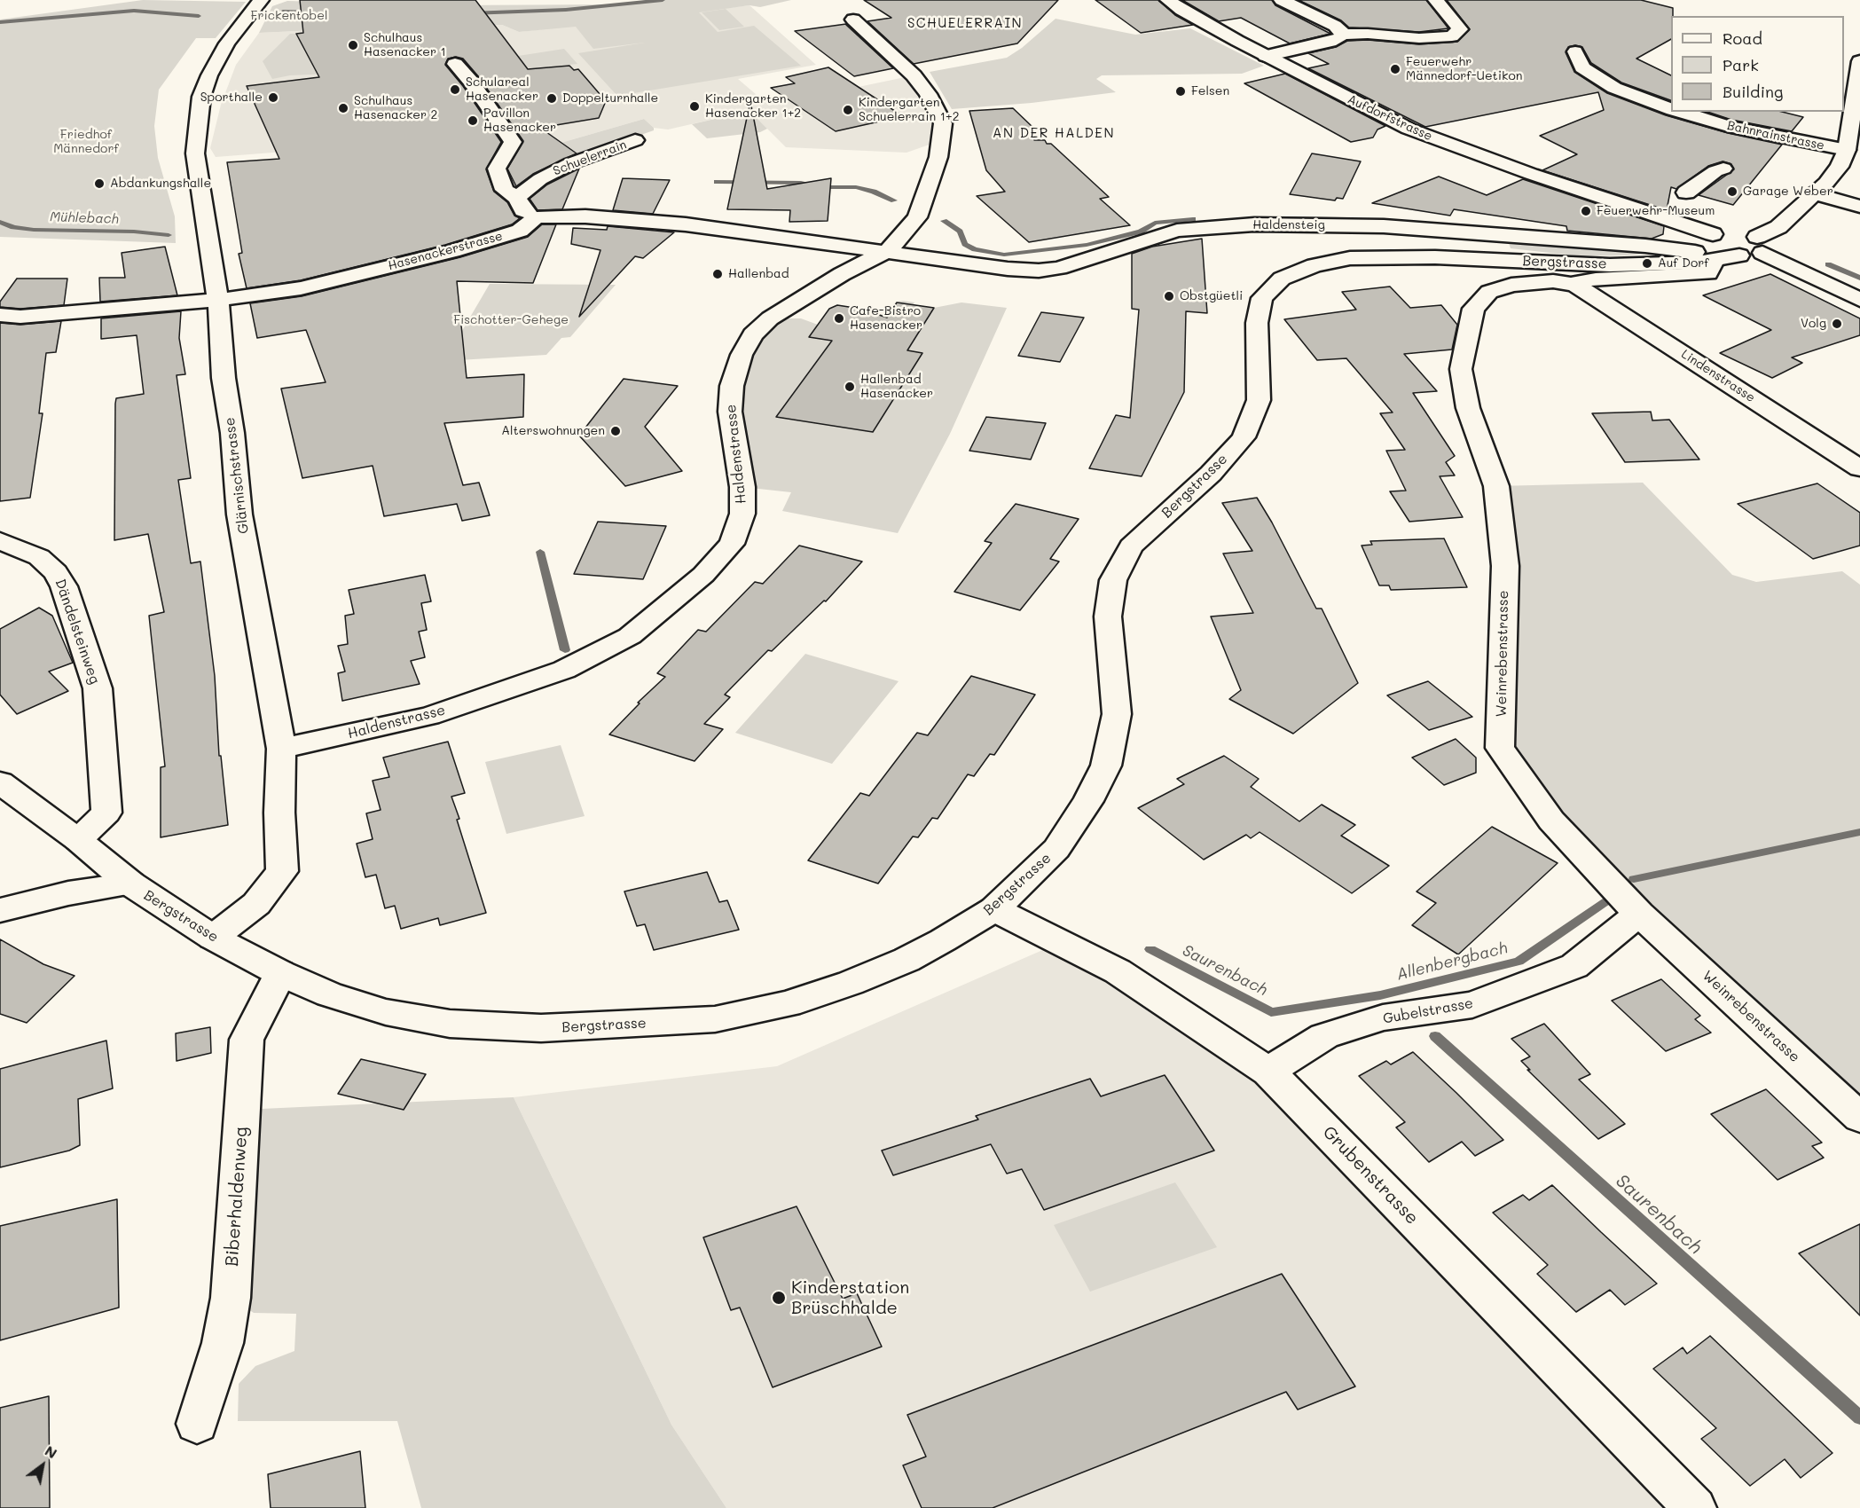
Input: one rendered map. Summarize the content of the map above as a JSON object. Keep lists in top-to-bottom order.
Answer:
{
  "streets": {
    "street": [
      "Aufdorfstrasse",
      "Bahnrainstrasse",
      "Schuelerrain",
      "Haldensteig",
      "Hasenackerstrasse",
      "Bergstrasse",
      "Lindenstrasse",
      "Haldenstrasse",
      "Glärnischstrasse",
      "Dändelsteinweg",
      "Weinrebenstrasse",
      "Gubelstrasse",
      "Grubenstrasse",
      "Biberhaldenweg"
    ]
  },
  "crossings": [
    ["Aufdorfstrasse", "Haldensteig"],
    ["Aufdorfstrasse", "Bergstrasse"],
    ["Aufdorfstrasse", "Weinrebenstrasse"],
    ["Bahnrainstrasse", "Bergstrasse"],
    ["Haldensteig", "Bergstrasse"],
    ["Haldensteig", "Haldenstrasse"],
    ["Haldensteig", "Weinrebenstrasse"],
    ["Hasenackerstrasse", "Glärnischstrasse"],
    ["Bergstrasse", "Glärnischstrasse"],
    ["Bergstrasse", "Dändelsteinweg"],
    ["Bergstrasse", "Weinrebenstrasse"],
    ["Bergstrasse", "Grubenstrasse"],
    ["Bergstrasse", "Biberhaldenweg"],
    ["Lindenstrasse", "Weinrebenstrasse"],
    ["Haldenstrasse", "Glärnischstrasse"],
    ["Weinrebenstrasse", "Gubelstrasse"],
    ["Gubelstrasse", "Grubenstrasse"]
  ],
  "districts": ["SCHUELERRAIN", "AN DER HALDEN"],
  "water": ["Mühlebach", "Allenbergbach", "Saurenbach"],
  "parks": ["Frickentobel", "Friedhof Männedorf", "Fischotter-Gehege"],
  "places": [
    "Schulhaus Hasenacker 1",
    "Feuerwehr Männedorf-Uetikon",
    "Schulareal Hasenacker",
    "Felsen",
    "Sporthalle",
    "Doppelturnhalle",
    "Kindergarten Hasenacker 1+2",
    "Schulhaus Hasenacker 2",
    "Kindergarten Schuelerrain 1+2",
    "Pavillon Hasenacker",
    "Abdankungshalle",
    "Garage Weber",
    "Feuerwehr-Museum",
    "Auf Dorf",
    "Hallenbad",
    "Obstgüetli",
    "Cafe-Bistro Hasenacker",
    "Volg",
    "Hallenbad Hasenacker",
    "Alterswohnungen",
    "Kinderstation Brüschhalde"
  ],
  "legend": ["Road", "Park", "Building"],
  "north": "top right"
}
